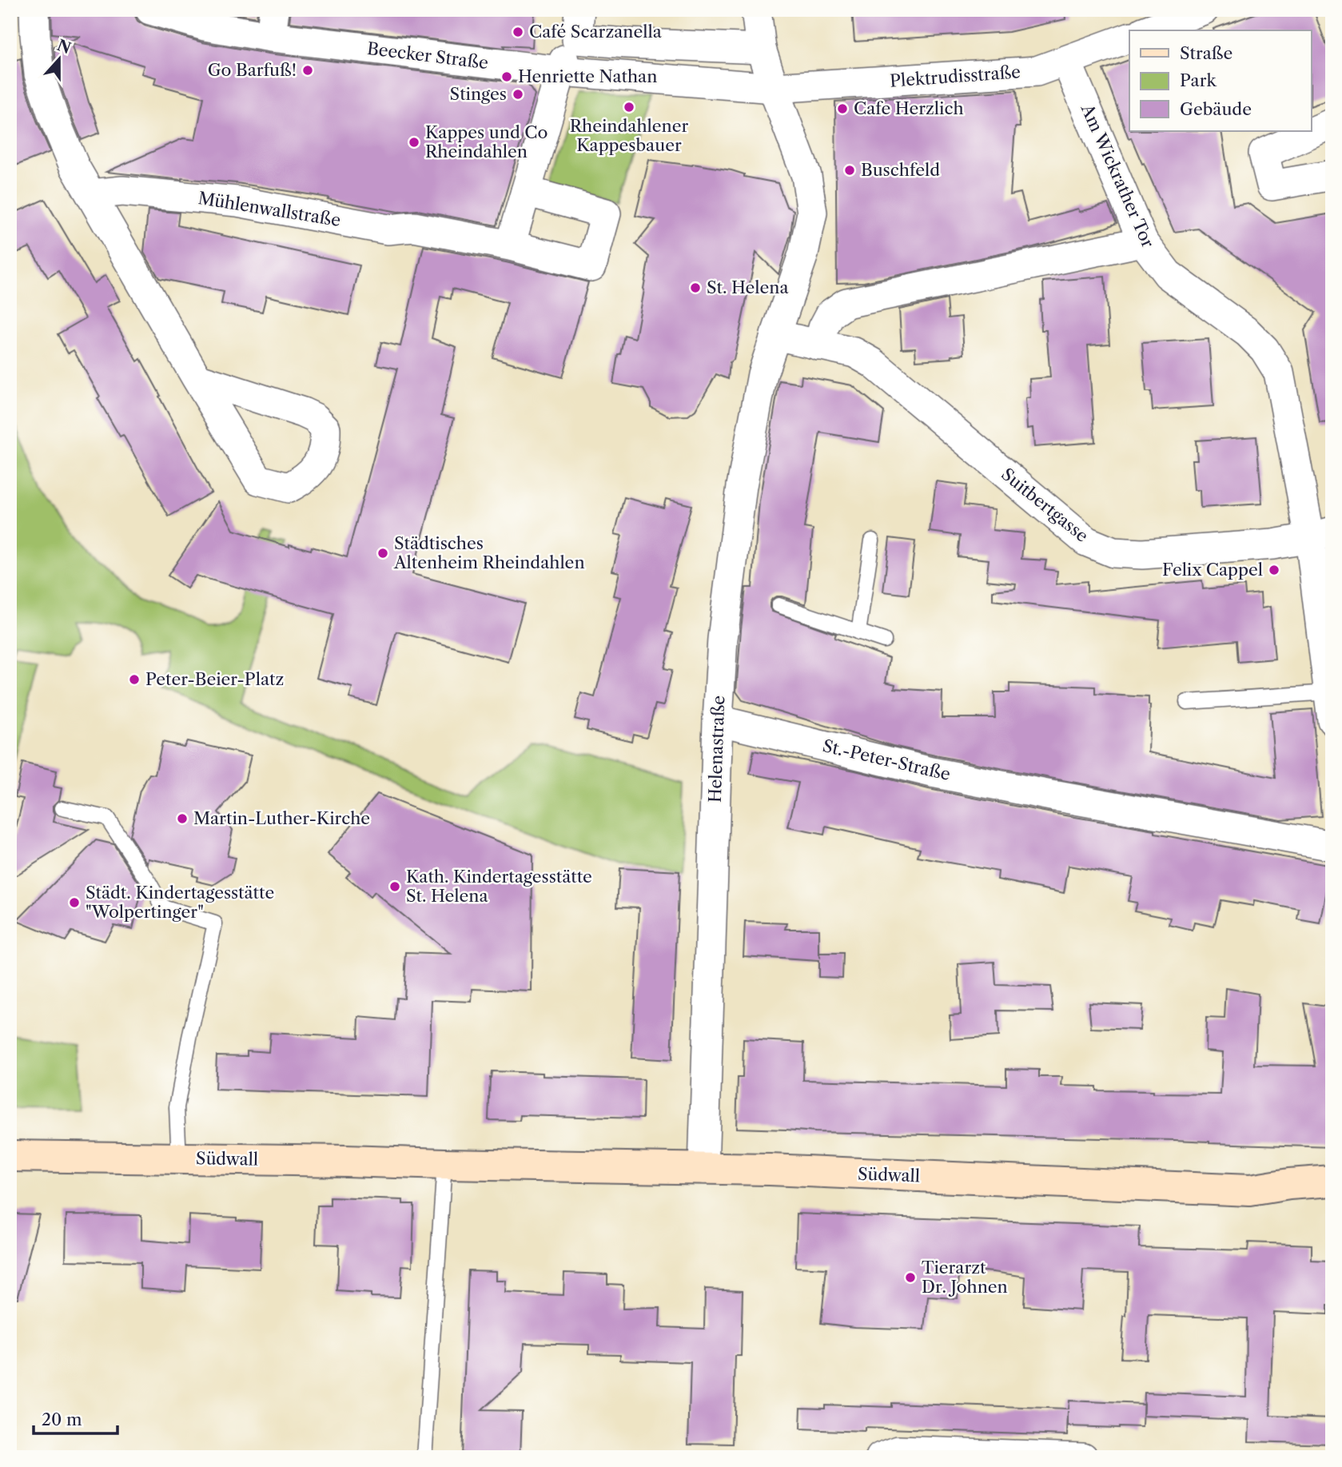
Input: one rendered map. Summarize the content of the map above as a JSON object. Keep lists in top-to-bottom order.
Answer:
{
  "streets": {
    "street": [
      "Beecker Straße",
      "Plektrudisstraße",
      "Am Wickrather Tor",
      "Mühlenwallstraße",
      "Suitbertgasse",
      "Helenastraße",
      "St.-Peter-Straße",
      "Südwall"
    ]
  },
  "crossings": [
    ["Beecker Straße", "Plektrudisstraße"],
    ["Beecker Straße", "Helenastraße"],
    ["Plektrudisstraße", "Am Wickrather Tor"],
    ["Plektrudisstraße", "Helenastraße"],
    ["Am Wickrather Tor", "Suitbertgasse"],
    ["Suitbertgasse", "Helenastraße"],
    ["Helenastraße", "St.-Peter-Straße"],
    ["Helenastraße", "Südwall"]
  ],
  "places": [
    "Café Scarzanella",
    "Go Barfuß!",
    "Henriette Nathan",
    "Stinges",
    "Rheindahlener Kappesbauer",
    "Cafe Herzlich",
    "Kappes und Co Rheindahlen",
    "Buschfeld",
    "St. Helena",
    "Städtisches Altenheim Rheindahlen",
    "Felix Cappel",
    "Peter-Beier-Platz",
    "Martin-Luther-Kirche",
    "Kath. Kindertagesstätte St. Helena",
    "Städt. Kindertagesstätte \"Wolpertinger\"",
    "Tierarzt Dr. Johnen"
  ],
  "legend": ["Straße", "Park", "Gebäude"],
  "scale_bar": "20 m",
  "north": "top"
}
